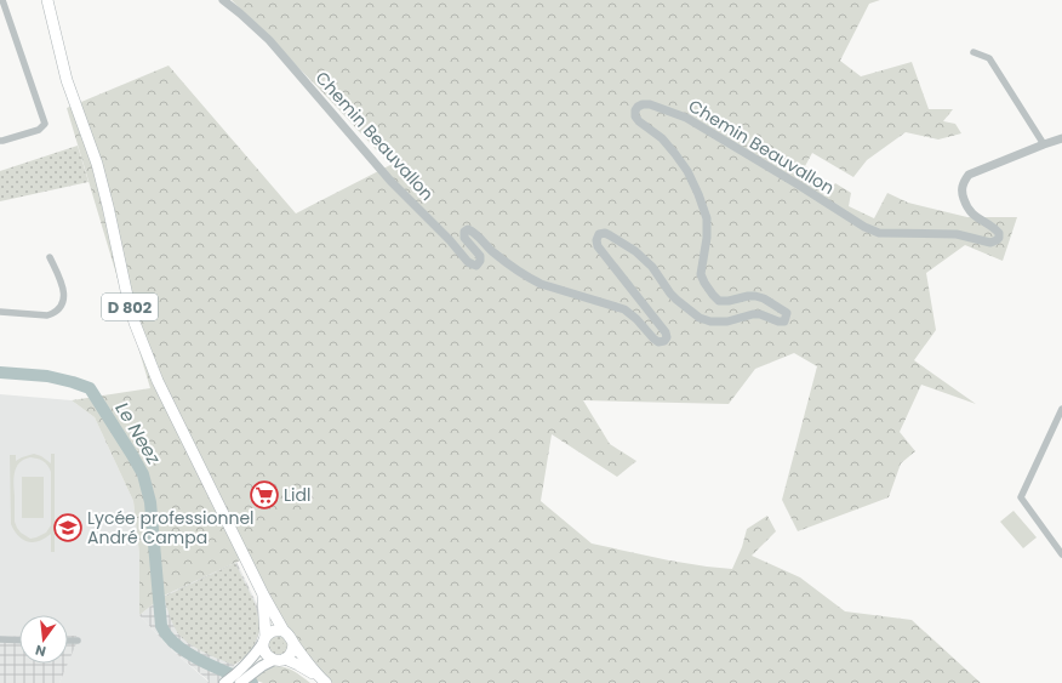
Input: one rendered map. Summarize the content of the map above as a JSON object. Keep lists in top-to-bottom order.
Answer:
{
  "streets": {
    "main road": ["D 802"],
    "street": ["Chemin Beauvallon"]
  },
  "water": ["Le Neez"],
  "places": {
    "supermarket": ["Lidl"],
    "school or university": ["Lycée professionnel André Campa"]
  },
  "north": "bottom"
}
